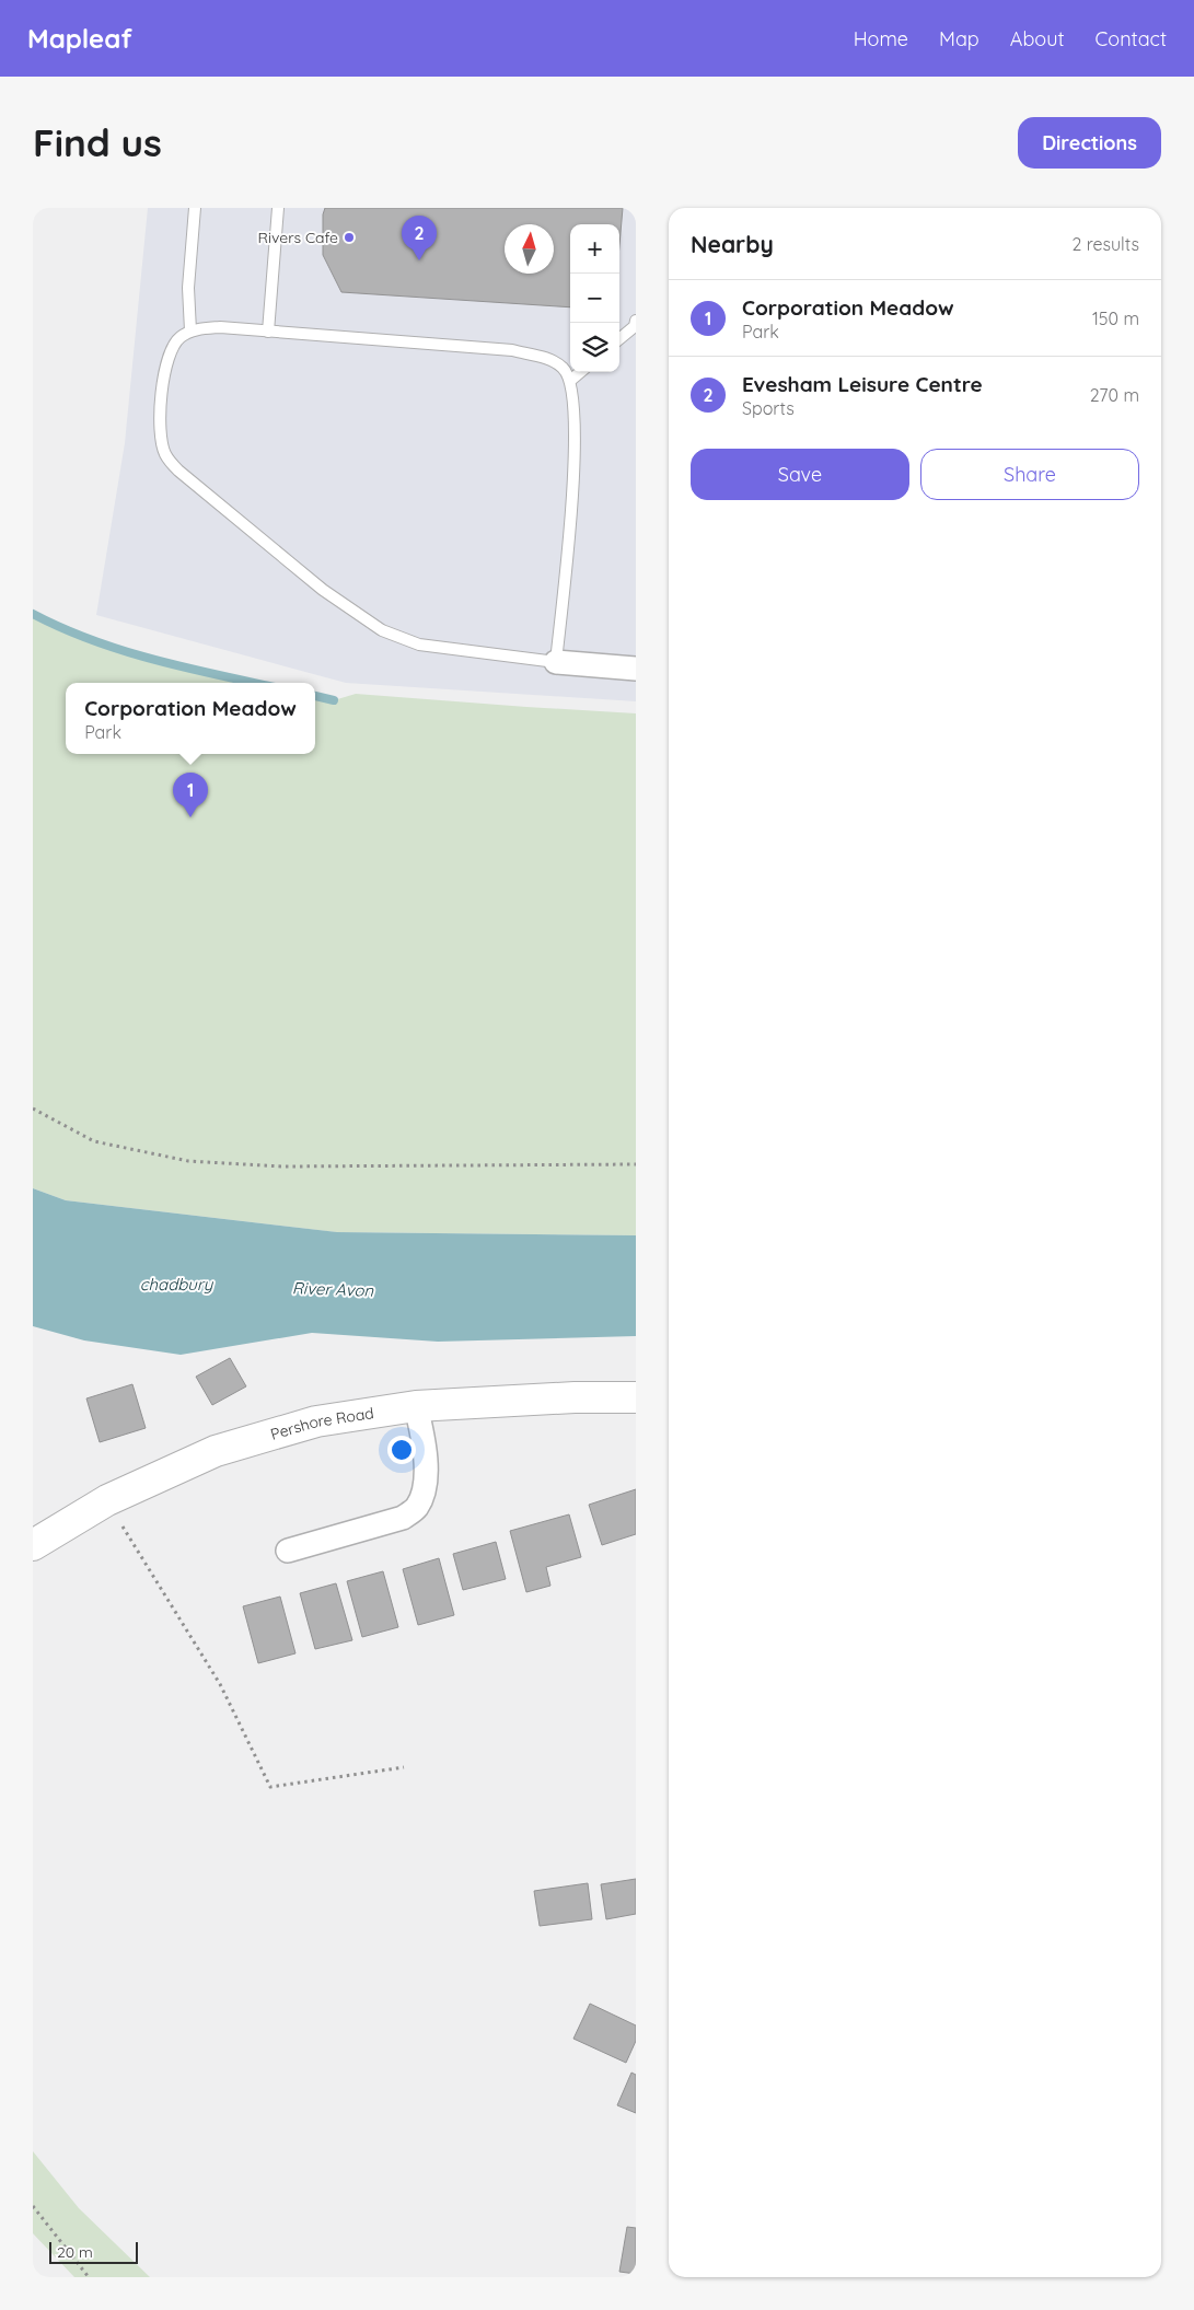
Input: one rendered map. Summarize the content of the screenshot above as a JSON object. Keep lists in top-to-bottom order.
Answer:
{
  "streets": {
    "main road": ["Pershore Road"]
  },
  "water": ["chadbury", "River Avon"],
  "places": ["Rivers Cafe"],
  "scale_bar": "20 m",
  "north": "top",
  "page": {
    "header": "Mapleaf",
    "nav": [
      "Home",
      "Map",
      "About",
      "Contact"
    ],
    "buttons": [
      "Directions",
      ["Save", "Share"]
    ],
    "title": "Find us",
    "heading": ["Nearby", "2 results"],
    "pins": ["2", "1"],
    "map_buttons": ["+", "−"],
    "list": [
      {
        "mark": "1",
        "name": "Corporation Meadow",
        "note": "Park",
        "value": "150 m"
      },
      {
        "mark": "2",
        "name": "Evesham Leisure Centre",
        "note": "Sports",
        "value": "270 m"
      }
    ],
    "popup": ["Corporation Meadow", "Park"],
    "scale": "20 m"
  }
}
